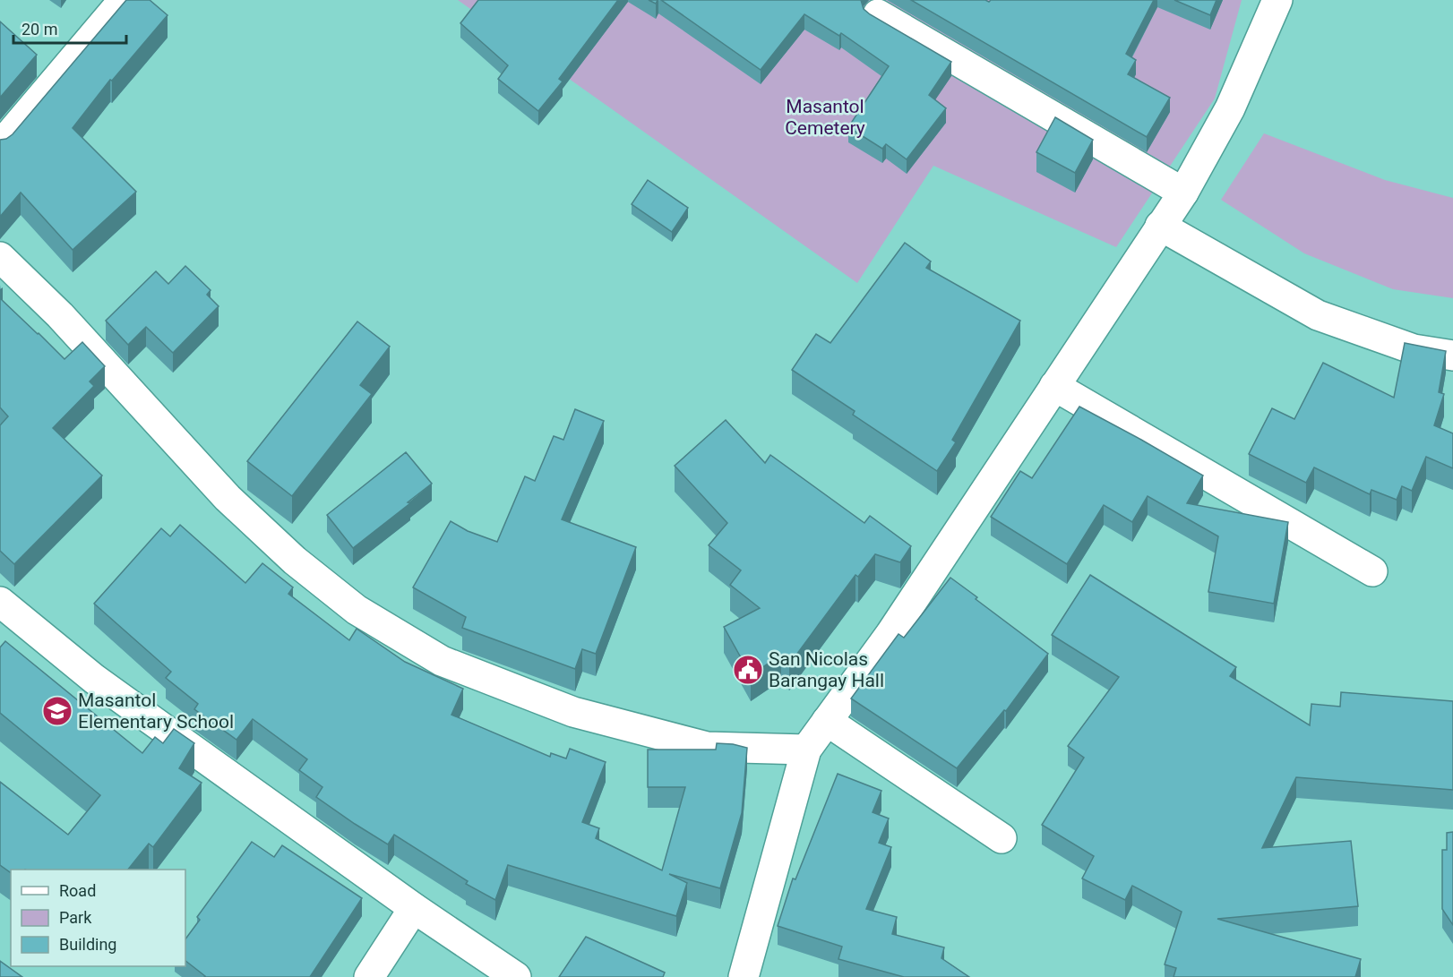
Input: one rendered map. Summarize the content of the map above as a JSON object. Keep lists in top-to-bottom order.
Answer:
{
  "parks": ["Masantol Cemetery"],
  "places": {
    "public building": ["San Nicolas Barangay Hall"],
    "school or university": ["Masantol Elementary School"]
  },
  "legend": ["Road", "Park", "Building"],
  "scale_bar": "20 m"
}
